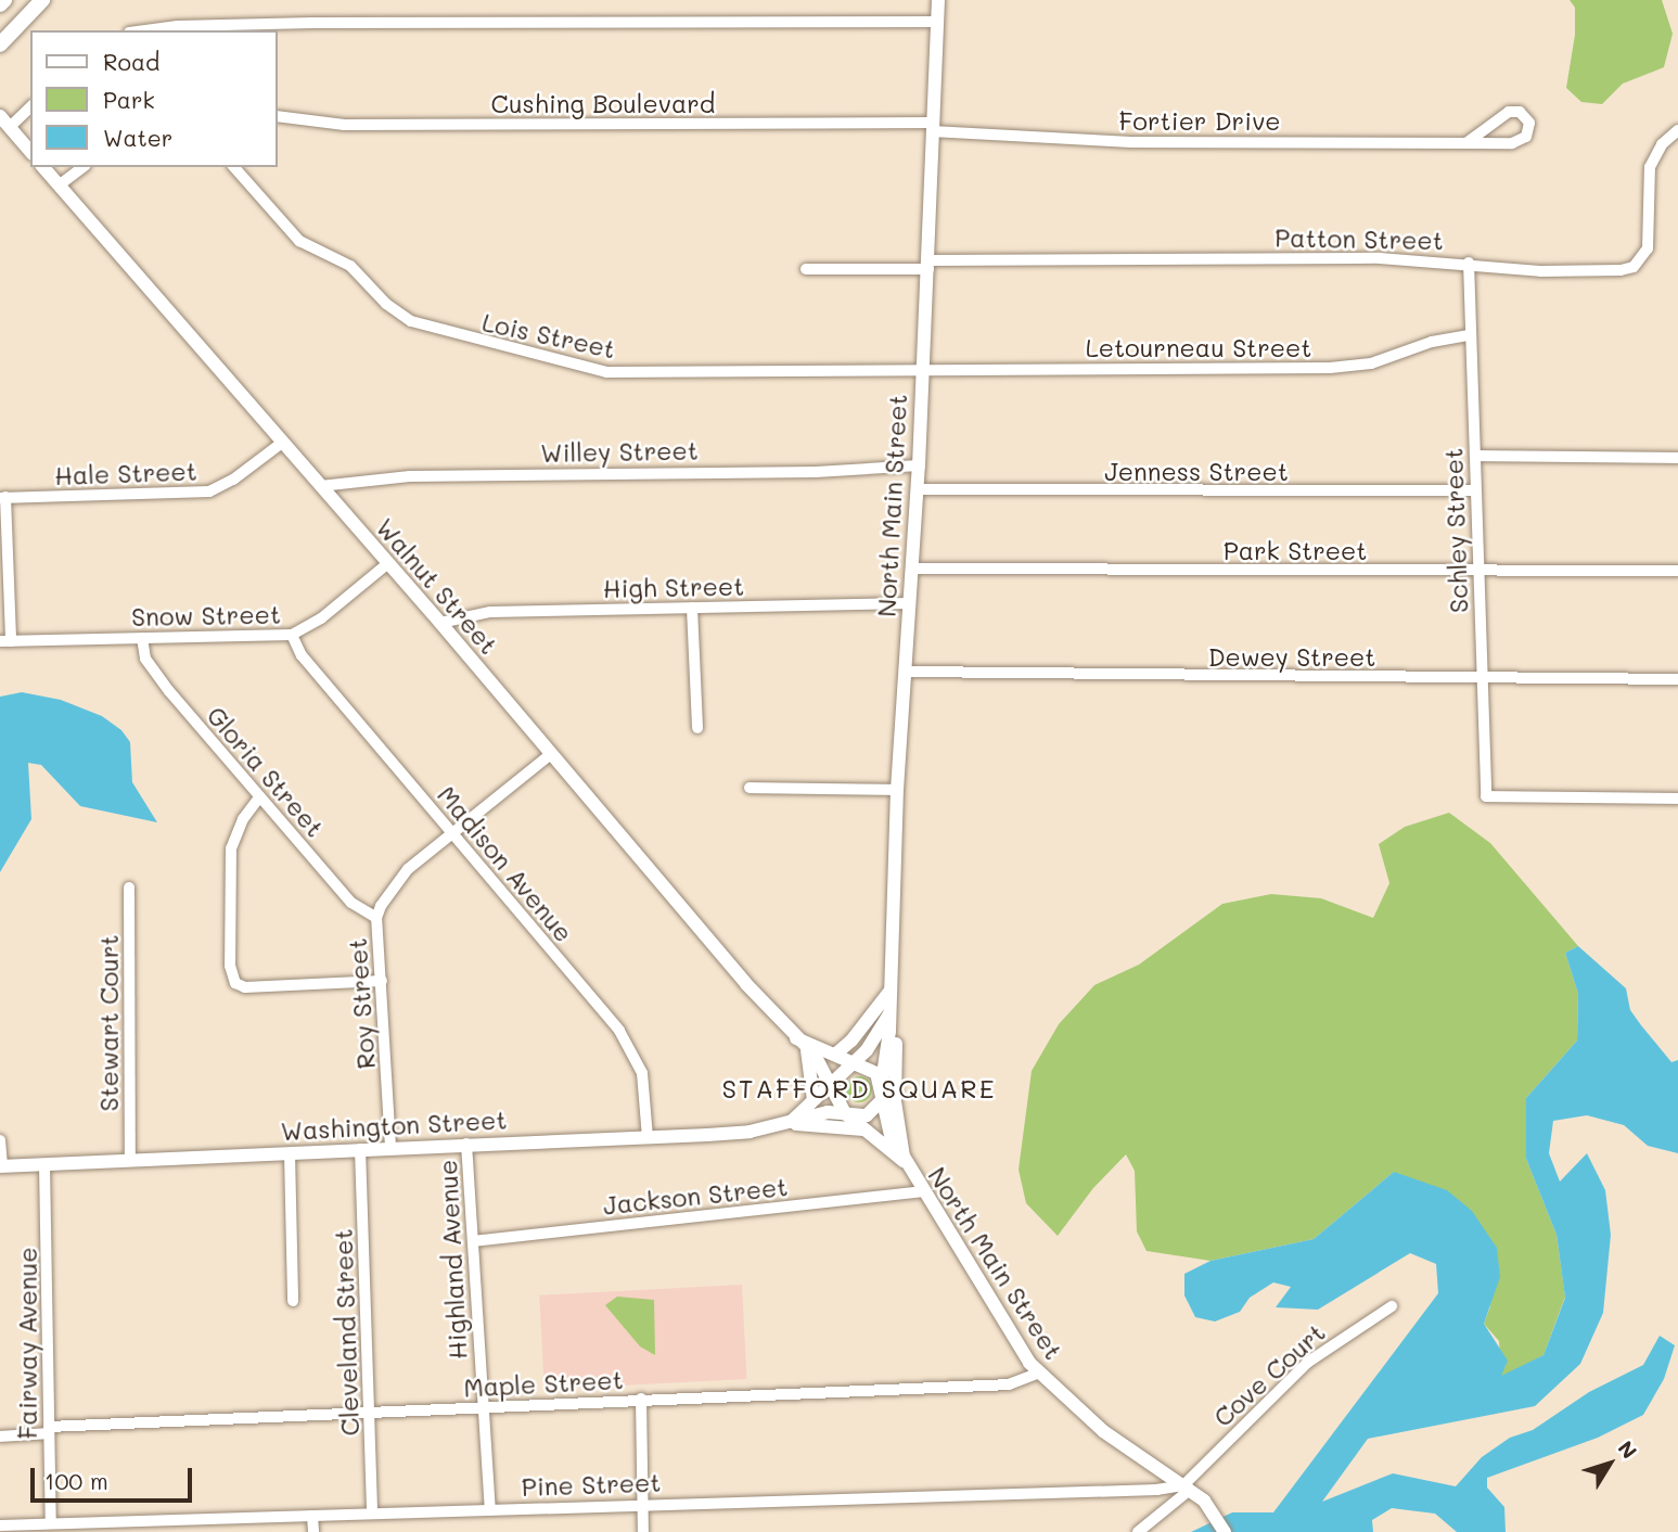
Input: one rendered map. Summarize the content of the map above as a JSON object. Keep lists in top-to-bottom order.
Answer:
{
  "streets": {
    "main road": ["North Main Street", "Walnut Street", "Washington Street"],
    "street": [
      "Cushing Boulevard",
      "Fortier Drive",
      "Patton Street",
      "Lois Street",
      "Letourneau Street",
      "Willey Street",
      "Jenness Street",
      "Hale Street",
      "Schley Street",
      "Park Street",
      "High Street",
      "Snow Street",
      "Dewey Street",
      "Gloria Street",
      "Madison Avenue",
      "Roy Street",
      "Stewart Court",
      "Jackson Street",
      "Highland Avenue",
      "Cleveland Street",
      "Fairway Avenue",
      "Cove Court",
      "Maple Street",
      "Pine Street"
    ]
  },
  "crossings": [
    ["Cushing Boulevard", "Fortier Drive"],
    ["Cushing Boulevard", "North Main Street"],
    ["Fortier Drive", "North Main Street"],
    ["Patton Street", "North Main Street"],
    ["Patton Street", "Schley Street"],
    ["Lois Street", "Letourneau Street"],
    ["Lois Street", "North Main Street"],
    ["Letourneau Street", "North Main Street"],
    ["Letourneau Street", "Schley Street"],
    ["Willey Street", "North Main Street"],
    ["Willey Street", "Walnut Street"],
    ["Jenness Street", "North Main Street"],
    ["Jenness Street", "Schley Street"],
    ["Hale Street", "Walnut Street"],
    ["North Main Street", "Park Street"],
    ["North Main Street", "Walnut Street"],
    ["North Main Street", "High Street"],
    ["North Main Street", "Dewey Street"],
    ["North Main Street", "Washington Street"],
    ["North Main Street", "Jackson Street"],
    ["North Main Street", "Cove Court"],
    ["North Main Street", "Maple Street"],
    ["North Main Street", "Pine Street"],
    ["Schley Street", "Park Street"],
    ["Schley Street", "Dewey Street"],
    ["Walnut Street", "High Street"],
    ["Walnut Street", "Snow Street"],
    ["Walnut Street", "Roy Street"],
    ["Walnut Street", "Washington Street"],
    ["Snow Street", "Gloria Street"],
    ["Snow Street", "Madison Avenue"],
    ["Gloria Street", "Roy Street"],
    ["Madison Avenue", "Roy Street"],
    ["Madison Avenue", "Washington Street"],
    ["Roy Street", "Washington Street"],
    ["Stewart Court", "Washington Street"],
    ["Washington Street", "Highland Avenue"],
    ["Washington Street", "Cleveland Street"],
    ["Washington Street", "Fairway Avenue"],
    ["Jackson Street", "Highland Avenue"],
    ["Highland Avenue", "Maple Street"],
    ["Highland Avenue", "Pine Street"],
    ["Cleveland Street", "Maple Street"],
    ["Cleveland Street", "Pine Street"],
    ["Fairway Avenue", "Maple Street"],
    ["Fairway Avenue", "Pine Street"],
    ["Cove Court", "Pine Street"]
  ],
  "districts": ["STAFFORD SQUARE"],
  "legend": ["Road", "Park", "Water"],
  "scale_bar": "100 m",
  "north": "top right"
}
